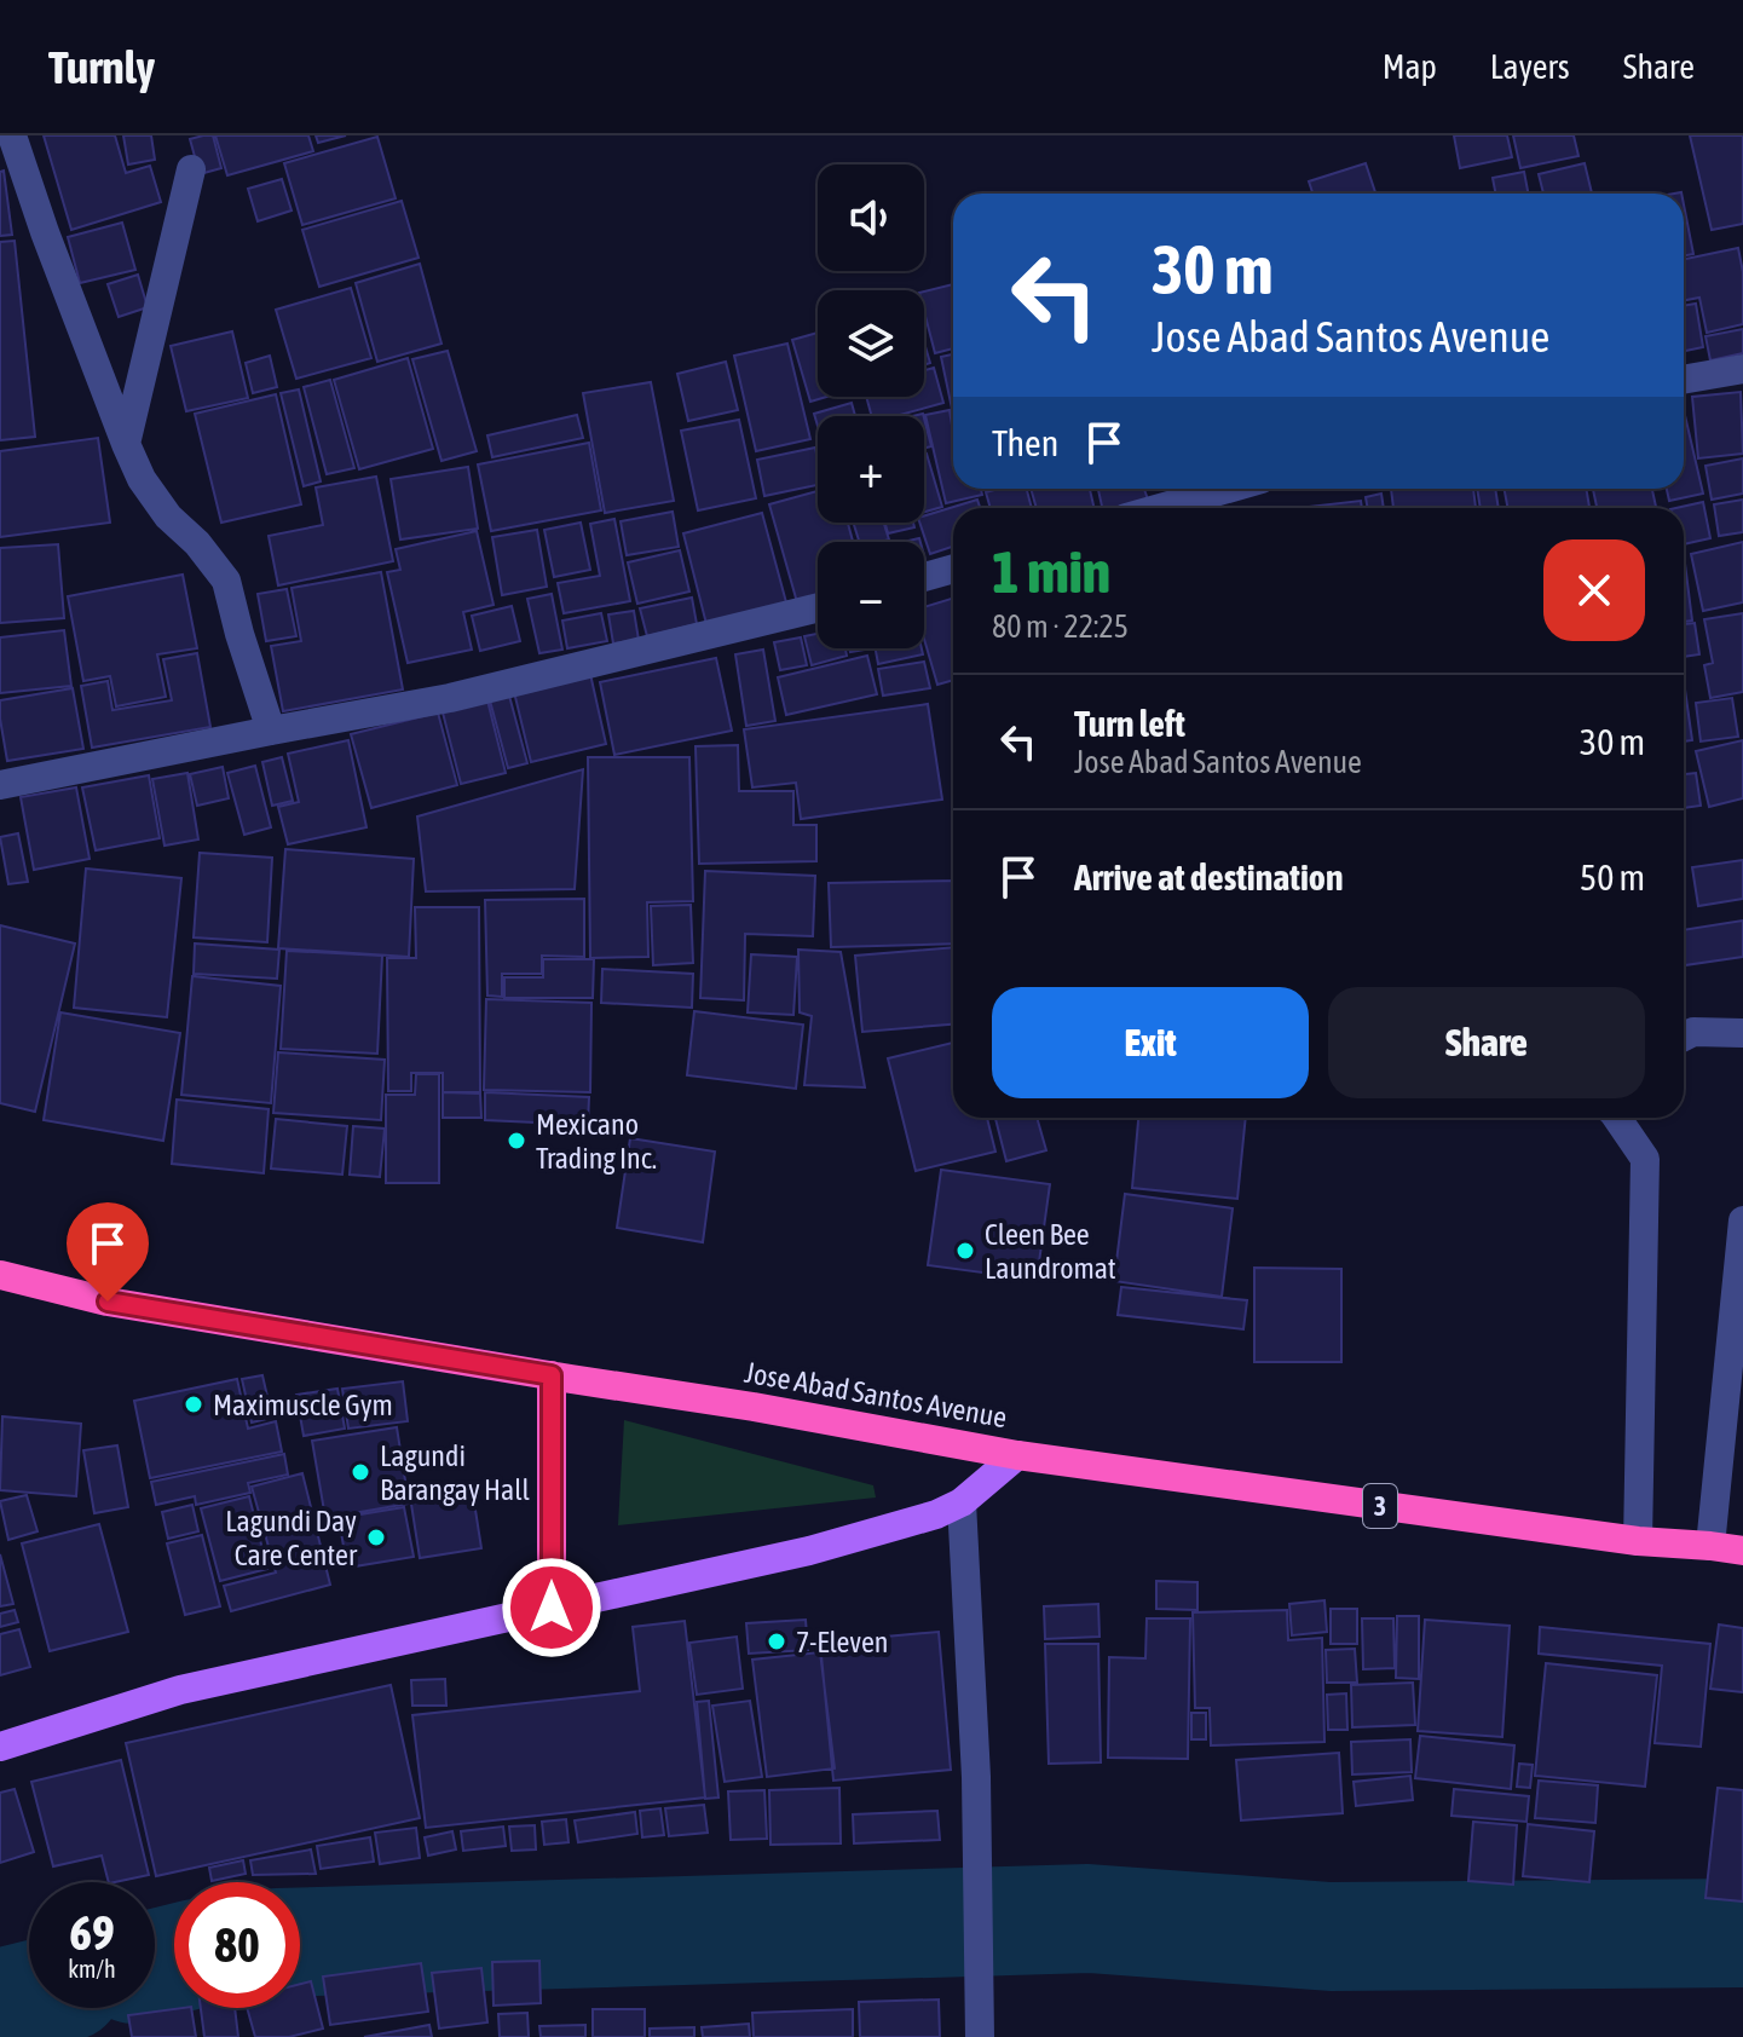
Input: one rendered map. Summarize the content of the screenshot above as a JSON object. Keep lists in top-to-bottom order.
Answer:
{
  "streets": {
    "highway": ["Jose Abad Santos Avenue", "3"]
  },
  "places": [
    "Mexicano Trading Inc.",
    "Cleen Bee Laundromat",
    "Maximuscle Gym",
    "Lagundi Barangay Hall",
    "Lagundi Day Care Center",
    "7-Eleven"
  ],
  "page": {
    "header": "Turnly",
    "nav": ["Map", "Layers", "Share"],
    "map_buttons": ["+", "−"],
    "turn": ["30 m", "Jose Abad Santos Avenue"],
    "then": "Then",
    "heading": ["1 min", "80 m · 22:25"],
    "list": [
      {
        "name": "Turn left",
        "note": "Jose Abad Santos Avenue",
        "value": "30 m"
      },
      {
        "name": "Arrive at destination",
        "value": "50 m"
      }
    ],
    "buttons": ["Exit", "Share"],
    "speed": "69 km/h",
    "limit": "80"
  }
}
